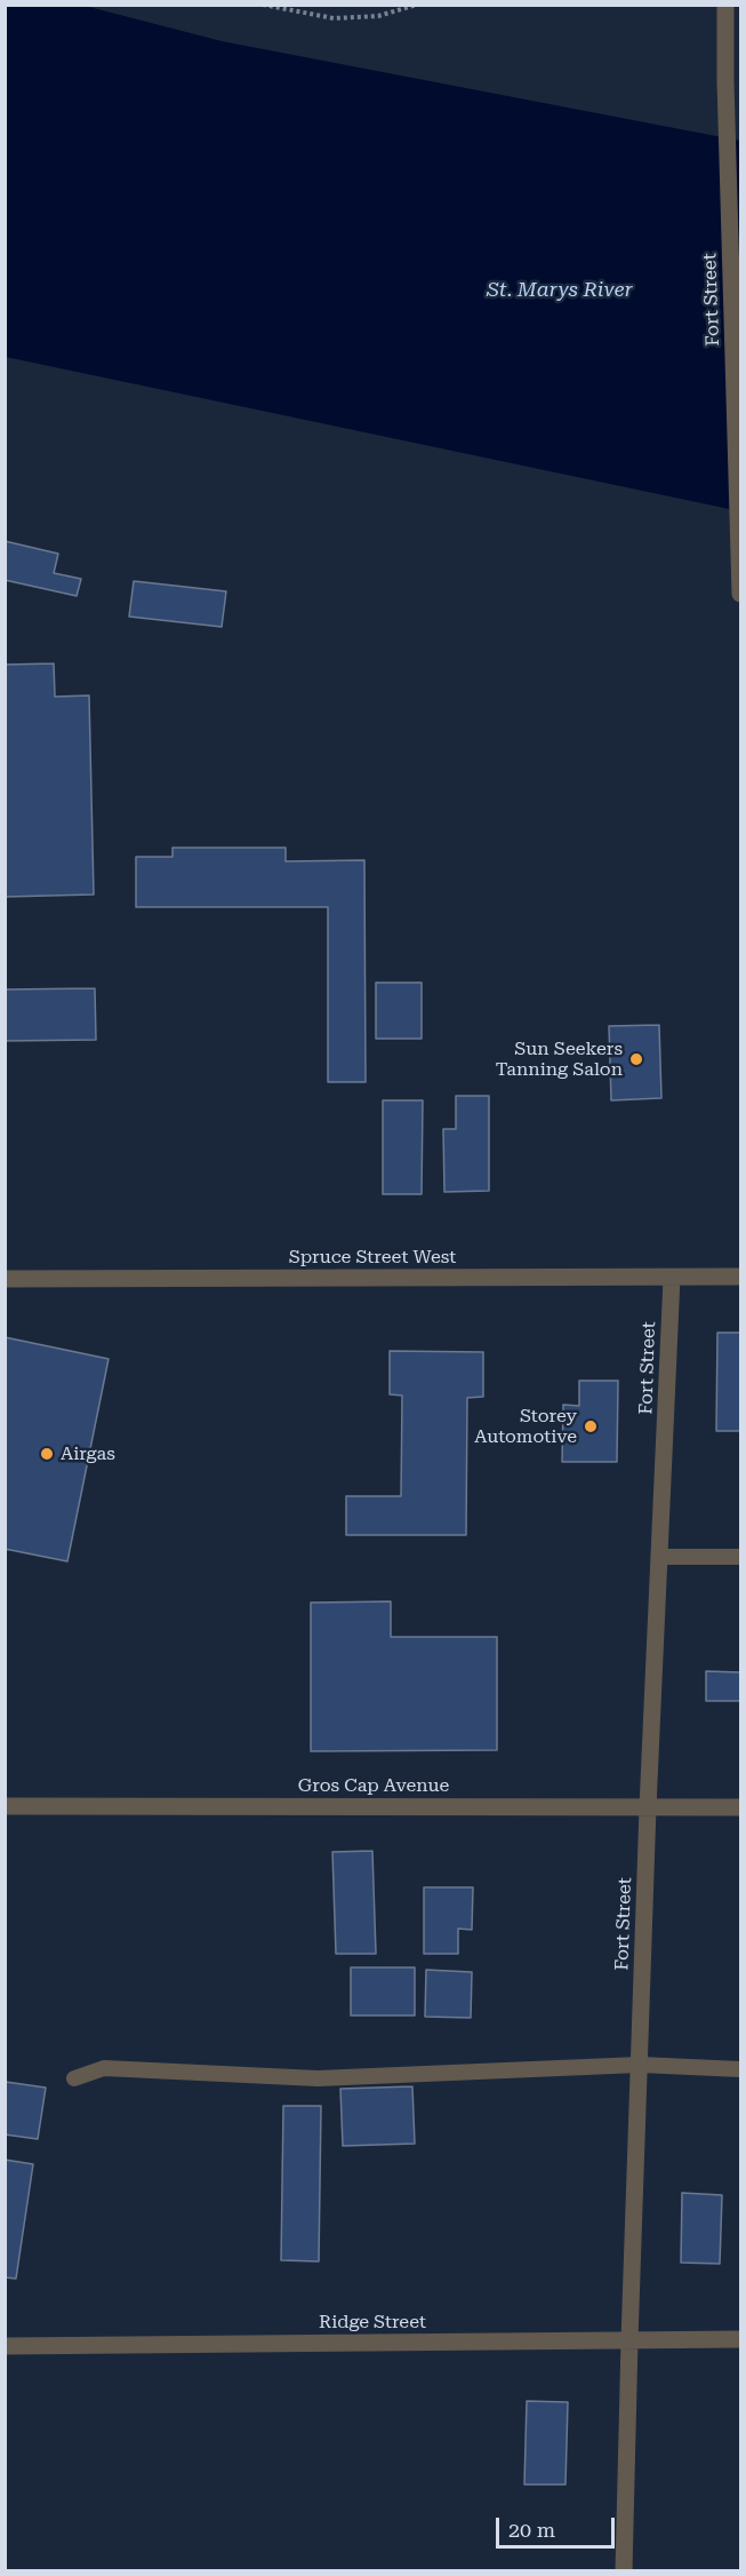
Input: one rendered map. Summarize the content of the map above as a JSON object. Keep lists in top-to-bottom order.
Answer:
{
  "streets": {
    "street": [
      "Fort Street",
      "Spruce Street West",
      "Gros Cap Avenue",
      "Ridge Street"
    ]
  },
  "crossings": [
    ["Fort Street", "Spruce Street West"],
    ["Fort Street", "Gros Cap Avenue"],
    ["Fort Street", "Ridge Street"]
  ],
  "water": ["St. Marys River"],
  "places": ["Sun Seekers Tanning Salon", "Storey Automotive", "Airgas"],
  "scale_bar": "20 m"
}
